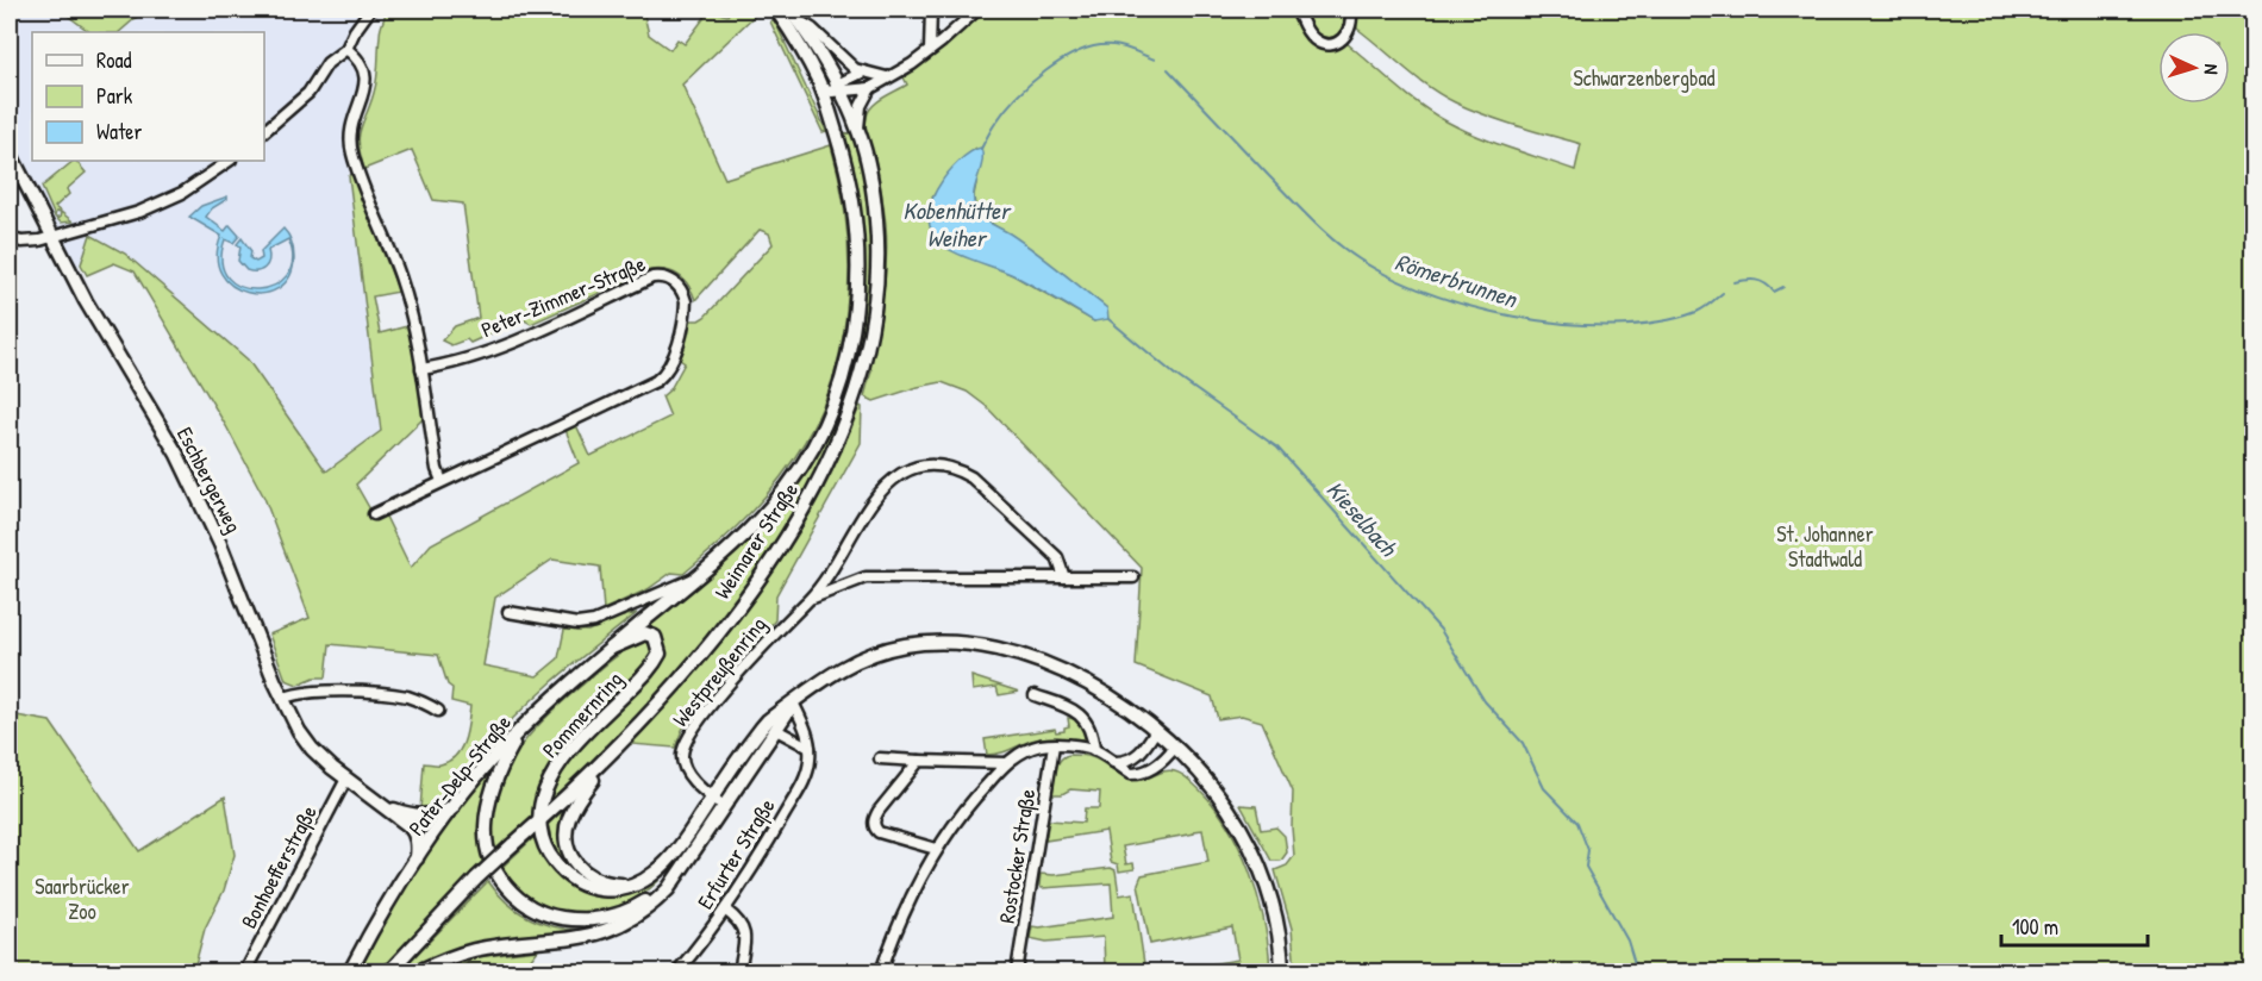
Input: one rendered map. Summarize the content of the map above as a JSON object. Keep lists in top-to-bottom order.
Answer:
{
  "streets": {
    "street": [
      "Peter-Zimmer-Straße",
      "Eschbergerweg",
      "Weimarer Straße",
      "Westpreußenring",
      "Pommernring",
      "Pater-Delp-Straße",
      "Erfurter Straße",
      "Rostocker Straße",
      "Bonhoefferstraße"
    ]
  },
  "crossings": [
    ["Eschbergerweg", "Pater-Delp-Straße"],
    ["Eschbergerweg", "Bonhoefferstraße"],
    ["Weimarer Straße", "Pommernring"],
    ["Weimarer Straße", "Pater-Delp-Straße"],
    ["Westpreußenring", "Pommernring"],
    ["Pommernring", "Pater-Delp-Straße"]
  ],
  "water": ["Kobenhütter Weiher", "Römerbrunnen", "Kieselbach"],
  "parks": ["Schwarzenbergbad", "St. Johanner Stadtwald", "Saarbrücker Zoo"],
  "legend": ["Road", "Park", "Water"],
  "scale_bar": "100 m",
  "north": "right"
}
